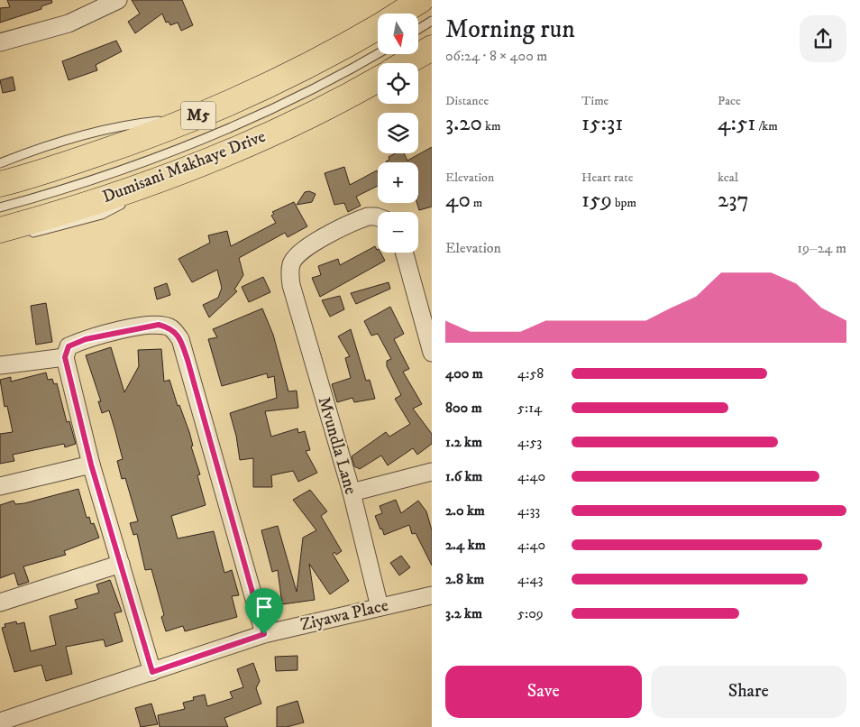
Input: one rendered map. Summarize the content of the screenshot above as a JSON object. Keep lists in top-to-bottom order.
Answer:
{
  "streets": {
    "main road": ["M5", "Dumisani Makhaye Drive"],
    "street": ["Mvundla Lane", "Ziyawa Place"]
  },
  "crossings": [
    ["Mvundla Lane", "Ziyawa Place"]
  ],
  "north": "bottom",
  "page": {
    "heading": ["Morning run", "06:24 · 8 × 400 m"],
    "map_buttons": ["+", "−"],
    "stats": [
      ["Distance", "3.20 km"],
      ["Time", "15:31"],
      ["Pace", "4:51 /km"],
      ["Elevation", "40 m"],
      ["Heart rate", "159 bpm"],
      ["kcal", "237"]
    ],
    "chart": ["Elevation", "19–24 m"],
    "list": [
      {
        "name": "400 m",
        "note": "4:58"
      },
      {
        "name": "800 m",
        "note": "5:14"
      },
      {
        "name": "1.2 km",
        "note": "4:53"
      },
      {
        "name": "1.6 km",
        "note": "4:40"
      },
      {
        "name": "2.0 km",
        "note": "4:33"
      },
      {
        "name": "2.4 km",
        "note": "4:40"
      },
      {
        "name": "2.8 km",
        "note": "4:43"
      },
      {
        "name": "3.2 km",
        "note": "5:09"
      }
    ],
    "buttons": ["Save", "Share"]
  }
}
